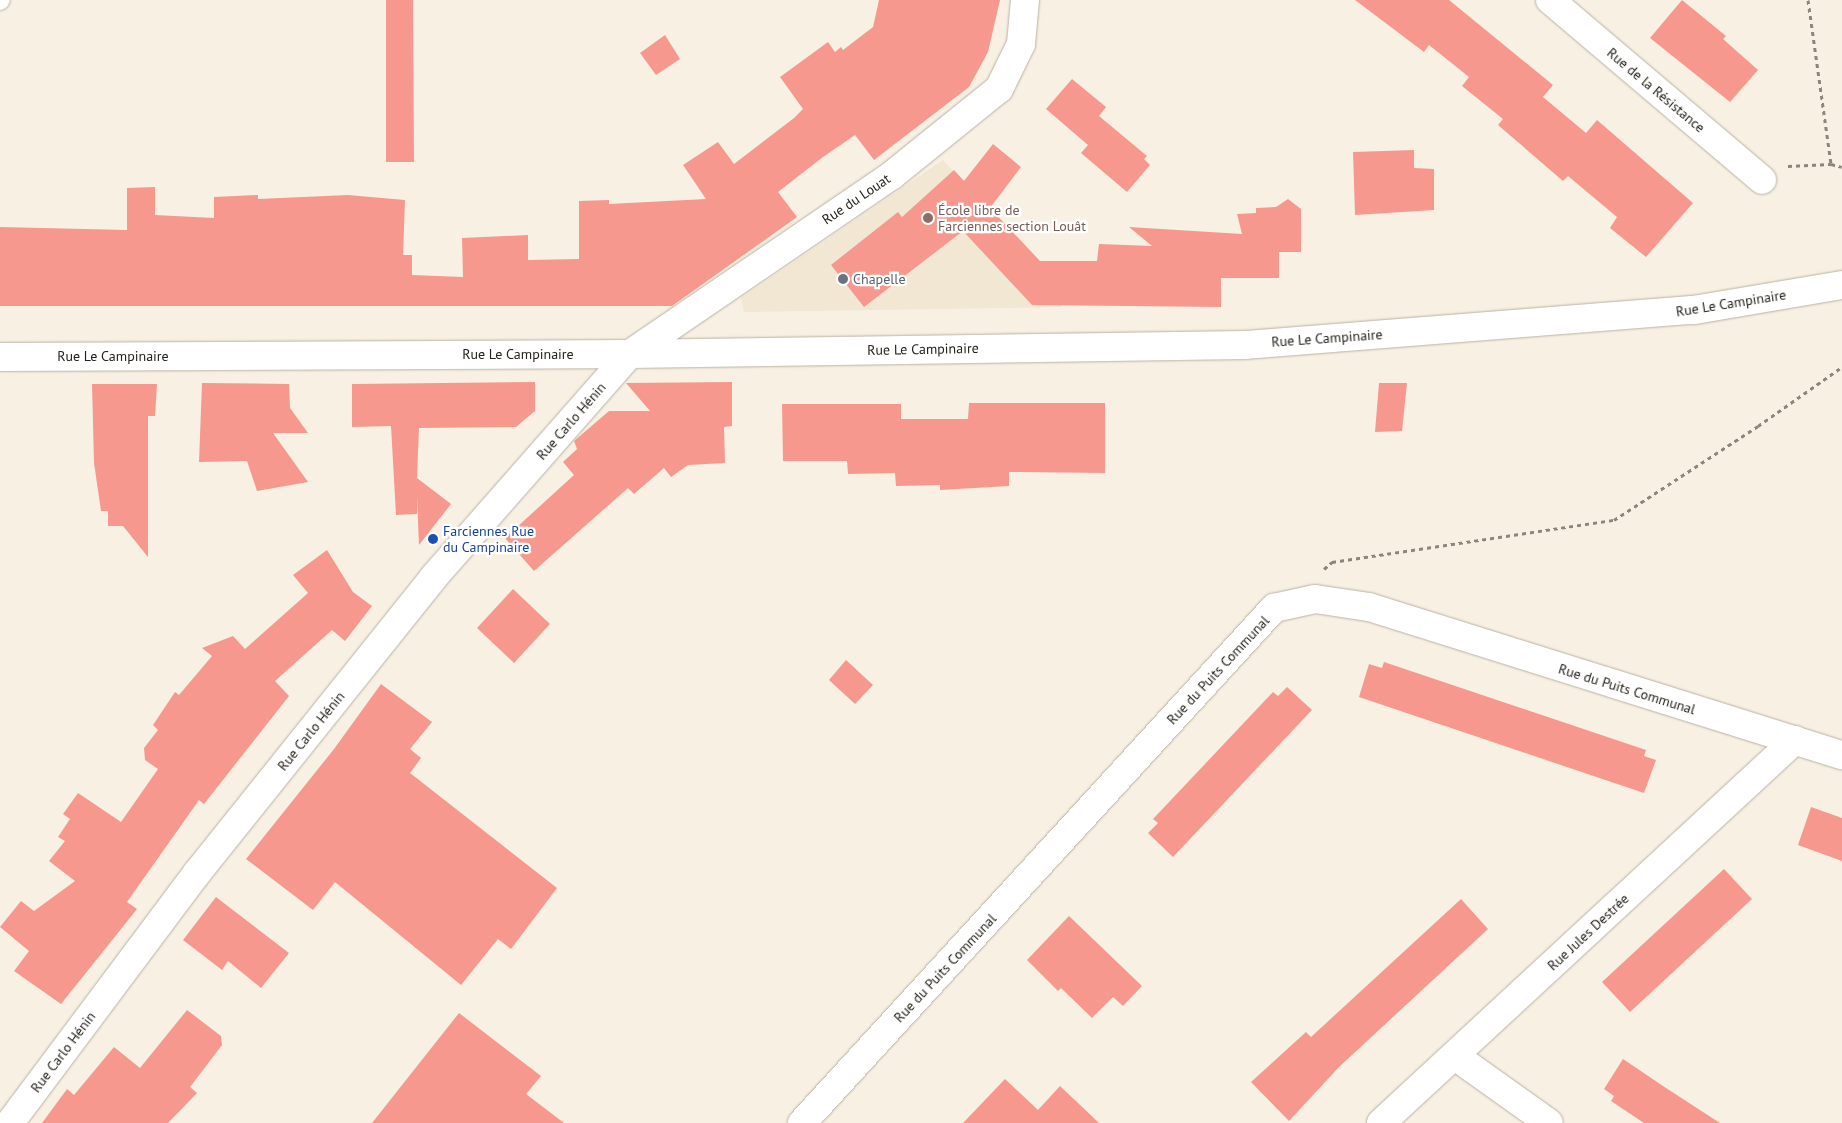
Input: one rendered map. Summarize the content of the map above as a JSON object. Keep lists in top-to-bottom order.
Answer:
{
  "streets": {
    "street": [
      "Rue de la Résistance",
      "Rue du Louat",
      "Rue Le Campinaire",
      "Rue Carlo Hénin",
      "Rue du Puits Communal",
      "Rue Jules Destrée"
    ]
  },
  "crossings": [
    ["Rue du Louat", "Rue Le Campinaire"],
    ["Rue du Louat", "Rue Carlo Hénin"],
    ["Rue Le Campinaire", "Rue Carlo Hénin"],
    ["Rue du Puits Communal", "Rue Jules Destrée"]
  ],
  "places": ["École libre de Farciennes section Louât", "Chapelle", "Farciennes Rue du Campinaire"]
}
